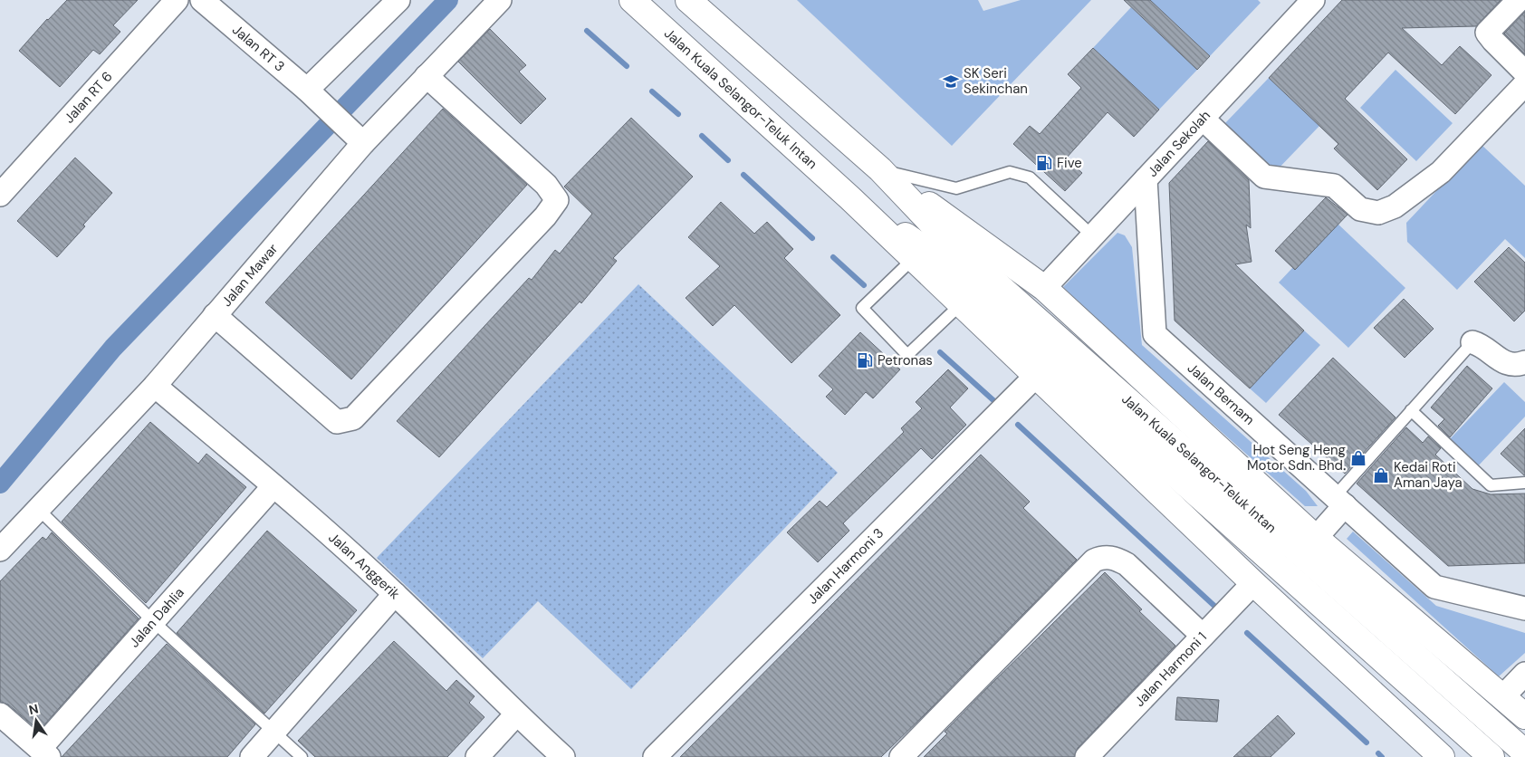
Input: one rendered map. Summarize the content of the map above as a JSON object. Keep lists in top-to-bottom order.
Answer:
{
  "streets": {
    "highway": ["Jalan Kuala Selangor-Teluk Intan"],
    "street": [
      "Jalan RT 3",
      "Jalan RT 6",
      "Jalan Sekolah",
      "Jalan Mawar",
      "Jalan Bernam",
      "Jalan Harmoni 3",
      "Jalan Anggerik",
      "Jalan Dahlia",
      "Jalan Harmoni 1"
    ]
  },
  "crossings": [
    ["Jalan RT 3", "Jalan Mawar"],
    ["Jalan Kuala Selangor-Teluk Intan", "Jalan Sekolah"],
    ["Jalan Kuala Selangor-Teluk Intan", "Jalan Harmoni 3"],
    ["Jalan Kuala Selangor-Teluk Intan", "Jalan Harmoni 1"],
    ["Jalan Sekolah", "Jalan Bernam"],
    ["Jalan Mawar", "Jalan Anggerik"],
    ["Jalan Anggerik", "Jalan Dahlia"]
  ],
  "places": {
    "school or university": ["SK Seri Sekinchan"],
    "fuel station": ["Five", "Petronas"],
    "shop": ["Hot Seng Heng Motor Sdn. Bhd.", "Kedai Roti Aman Jaya"]
  },
  "north": "top"
}
